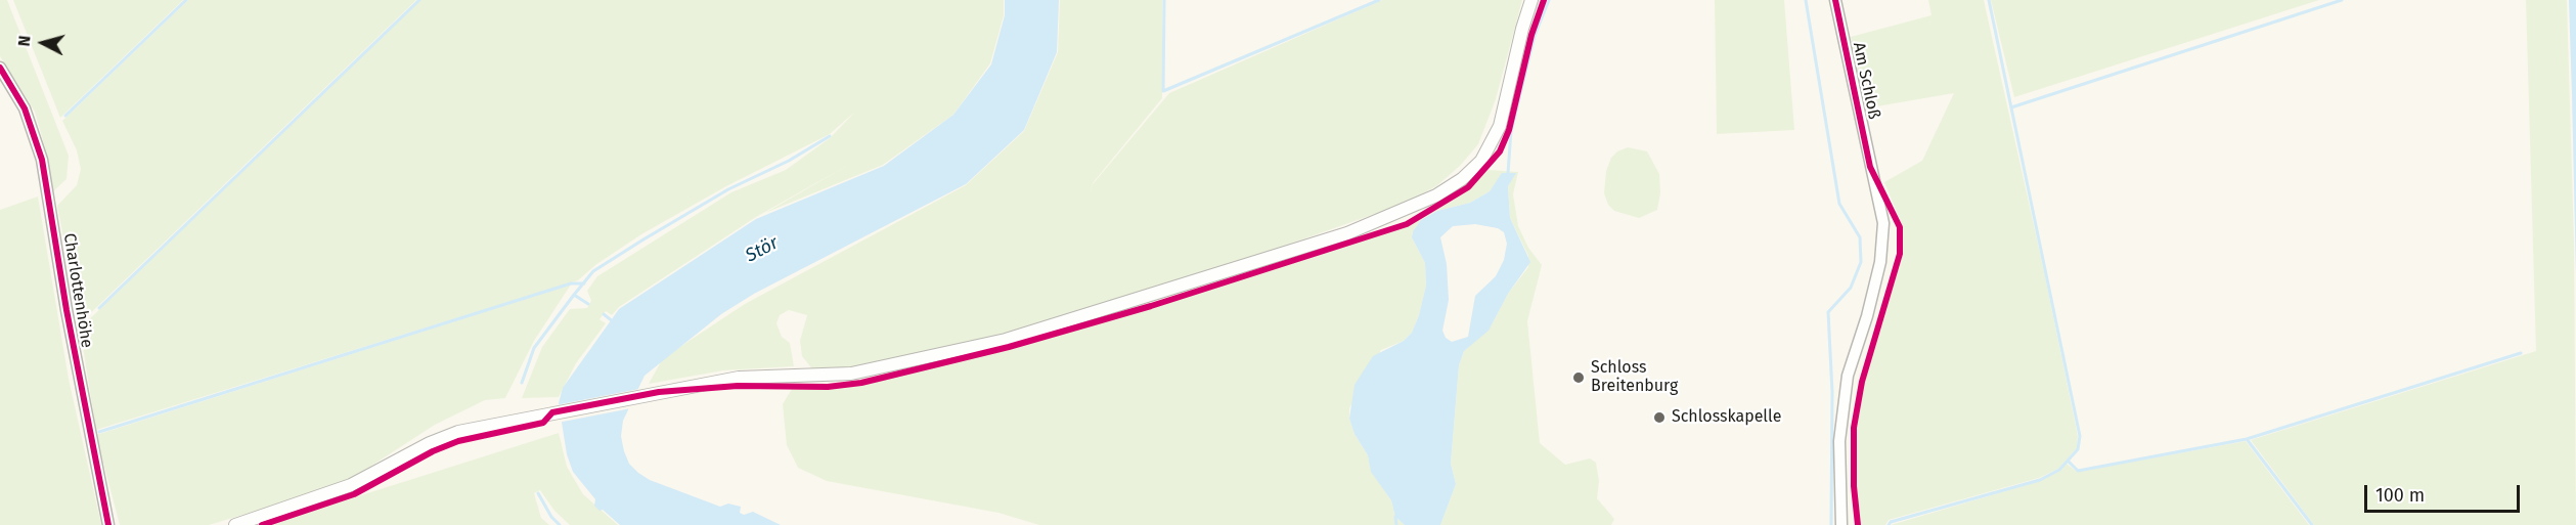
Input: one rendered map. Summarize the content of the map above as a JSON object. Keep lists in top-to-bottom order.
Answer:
{
  "streets": {
    "street": ["Am Schloß", "Charlottenhöhe"]
  },
  "water": ["Stör"],
  "places": ["Schloss Breitenburg", "Schlosskapelle"],
  "scale_bar": "100 m",
  "north": "left"
}
